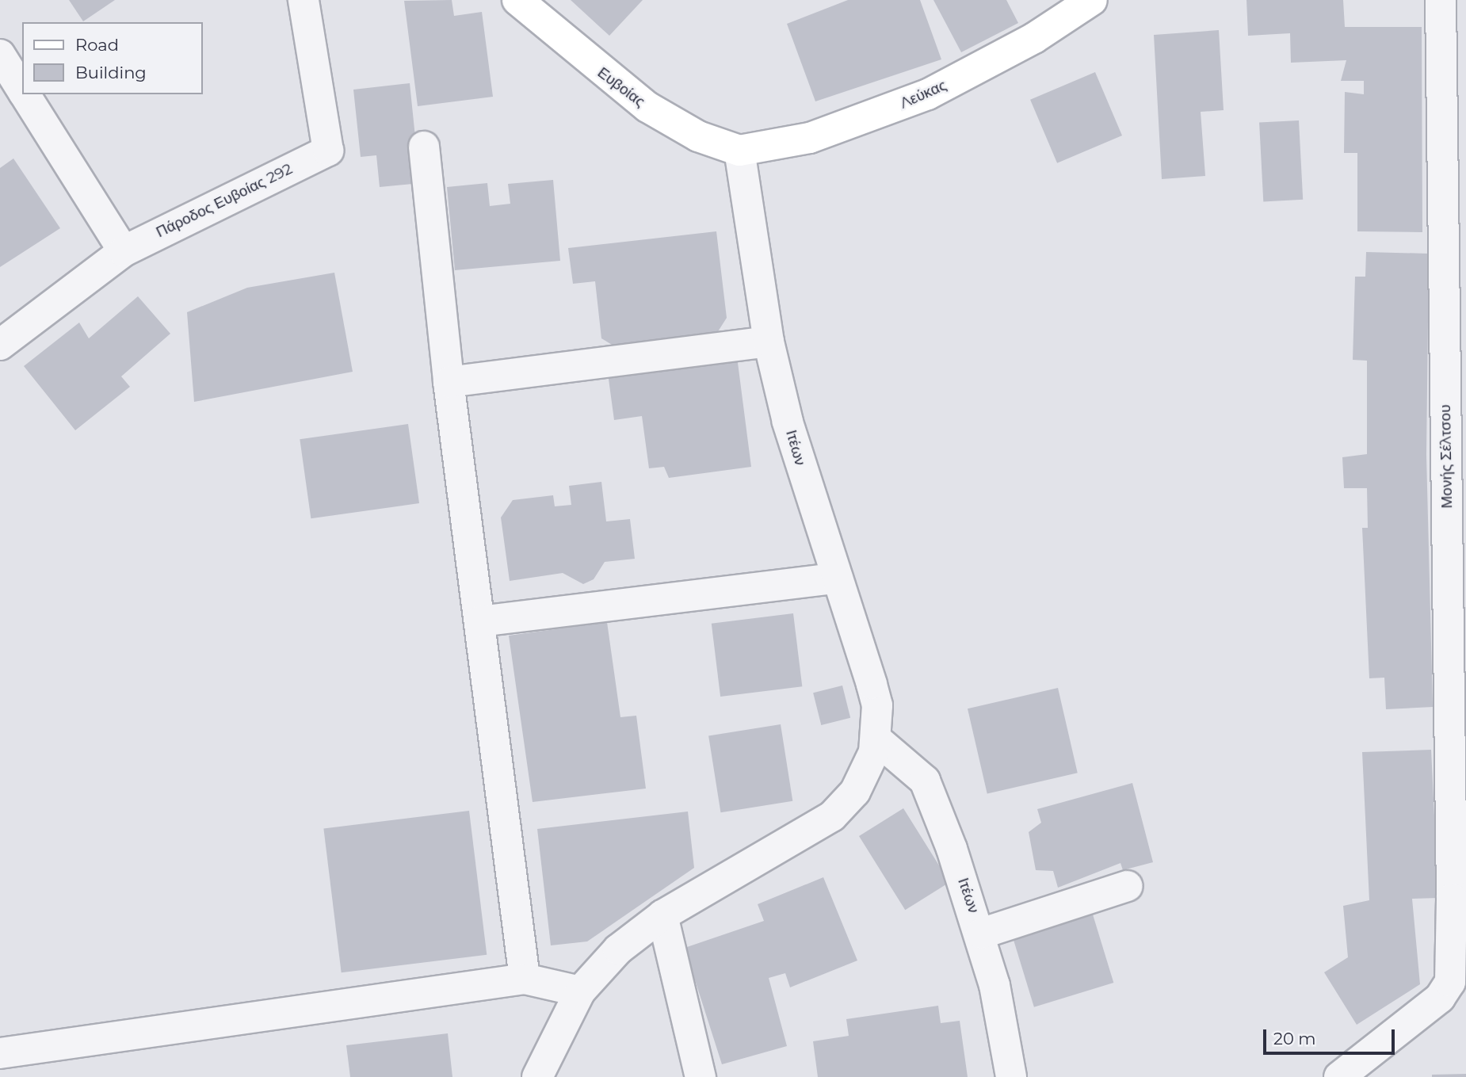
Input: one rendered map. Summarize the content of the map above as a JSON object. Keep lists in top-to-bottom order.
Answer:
{
  "streets": {
    "main road": ["Ευβοίας", "Λεύκας"],
    "street": ["Πάροδος Ευβοίας 292", "Ιτέων", "Μονής Σέλτσου"]
  },
  "crossings": [
    ["Ευβοίας", "Λεύκας"],
    ["Ευβοίας", "Ιτέων"],
    ["Λεύκας", "Ιτέων"]
  ],
  "legend": ["Road", "Building"],
  "scale_bar": "20 m"
}
